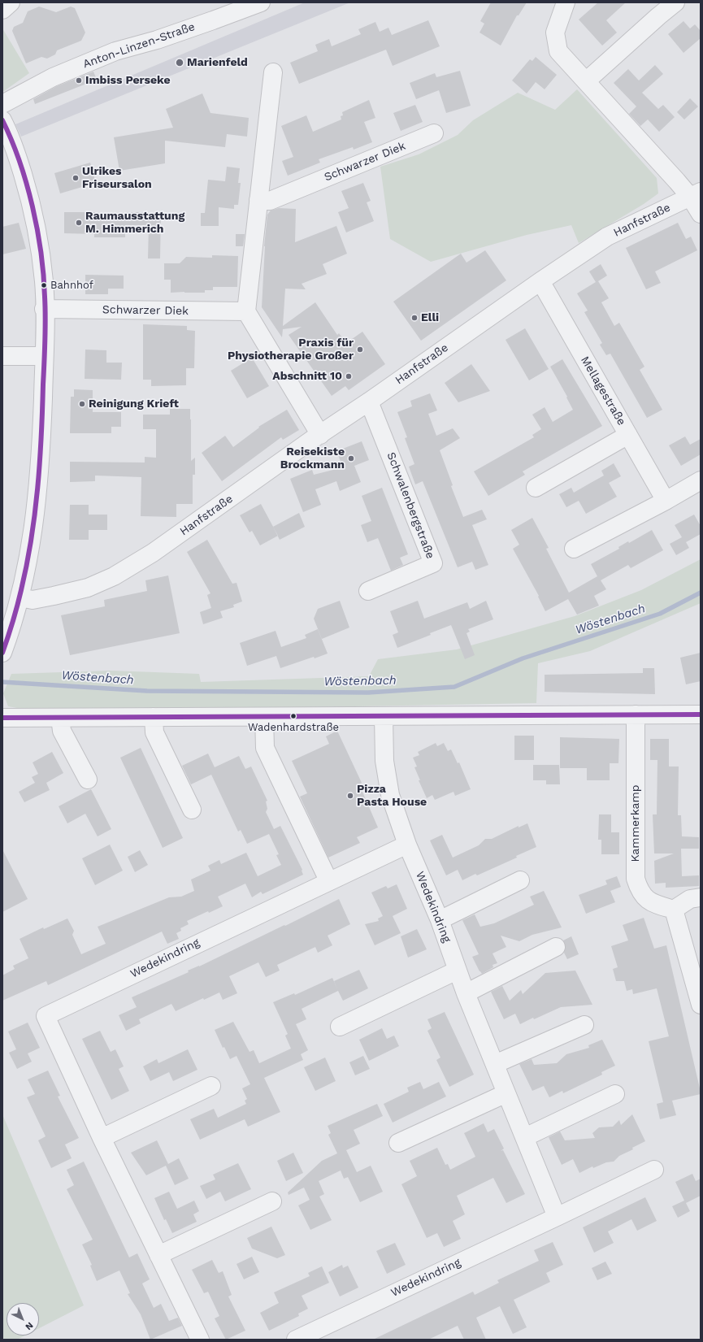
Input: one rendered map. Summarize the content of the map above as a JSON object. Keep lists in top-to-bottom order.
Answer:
{
  "streets": {
    "street": [
      "Anton-Linzen-Straße",
      "Schwarzer Diek",
      "Hanfstraße",
      "Mellagestraße",
      "Schwalenbergstraße",
      "Kammerkamp",
      "Wedekindring"
    ]
  },
  "crossings": [
    ["Hanfstraße", "Mellagestraße"],
    ["Hanfstraße", "Schwalenbergstraße"]
  ],
  "water": ["Wöstenbach"],
  "places": [
    "Marienfeld",
    "Imbiss Perseke",
    "Ulrikes Friseursalon",
    "Raumausstattung M. Himmerich",
    "Bahnhof",
    "Elli",
    "Praxis für Physiotherapie Großer",
    "Abschnitt 10",
    "Reinigung Krieft",
    "Reisekiste Brockmann",
    "Wadenhardstraße",
    "Pizza Pasta House"
  ],
  "north": "bottom right"
}
